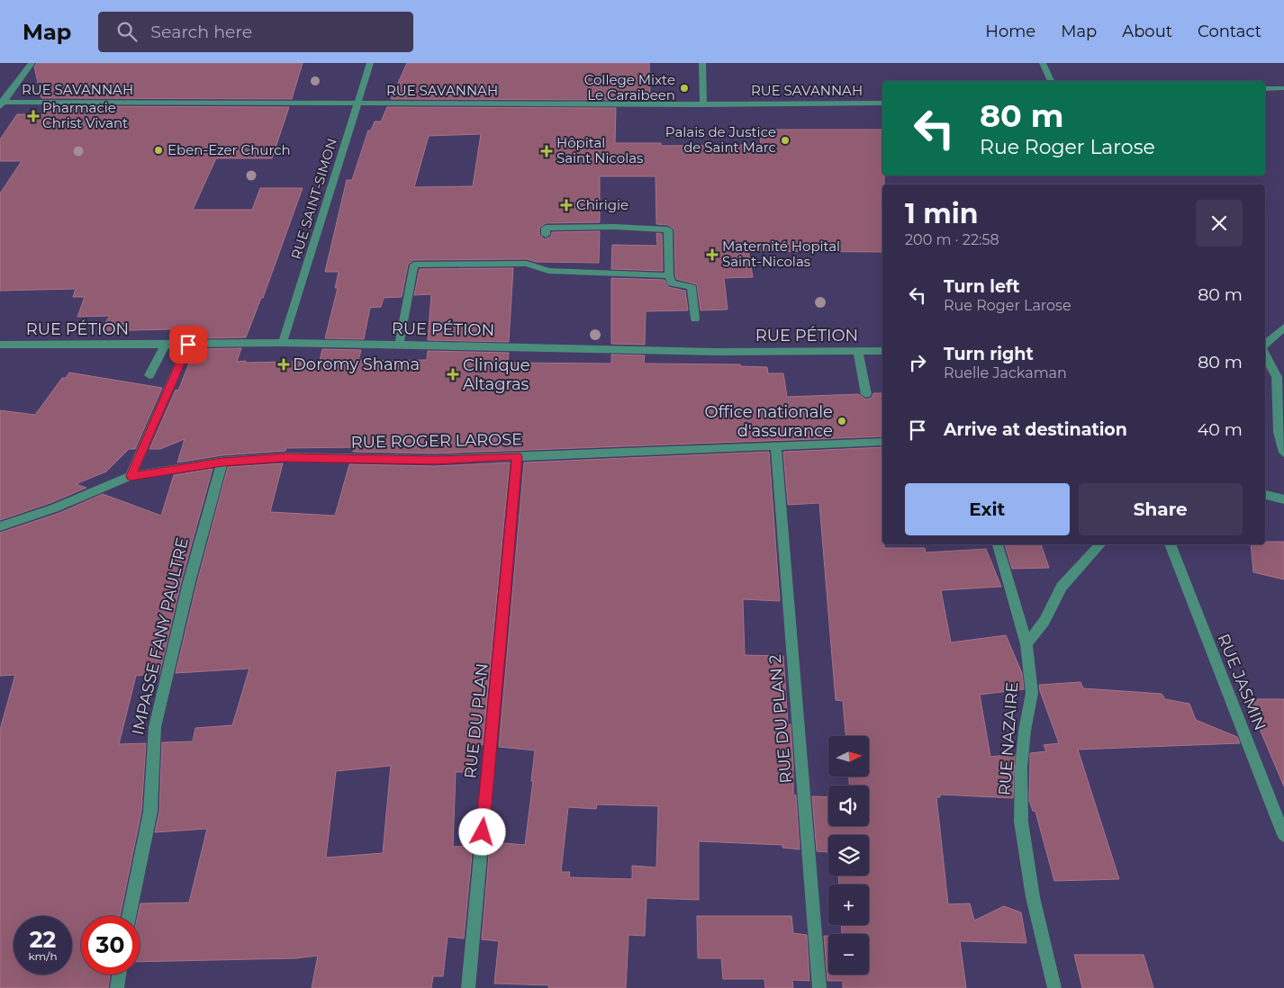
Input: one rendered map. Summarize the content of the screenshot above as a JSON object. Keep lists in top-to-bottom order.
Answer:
{
  "streets": {
    "street": [
      "RUE SAVANNAH",
      "RUE SAINT-SIMON",
      "RUE PÉTION",
      "RUE ROGER LAROSE",
      "IMPASSE FANY PAULTRE",
      "RUE JASMIN",
      "RUE DU PLAN 2",
      "RUE DU PLAN",
      "RUE NAZAIRE"
    ]
  },
  "crossings": [
    ["RUE SAVANNAH", "RUE SAINT-SIMON"],
    ["RUE SAINT-SIMON", "RUE PÉTION"],
    ["RUE ROGER LAROSE", "IMPASSE FANY PAULTRE"],
    ["RUE ROGER LAROSE", "RUE DU PLAN 2"],
    ["RUE ROGER LAROSE", "RUE DU PLAN"]
  ],
  "places": {
    "other": [
      "College Mixte Le Caraibeen",
      "Palais de Justice de Saint Marc",
      "Eben-Ezer Church",
      "Office nationale d'assurance"
    ],
    "health": [
      "Pharmacie Christ Vivant",
      "Hôpital Saint Nicolas",
      "Chirigie",
      "Maternité Hopital Saint-Nicolas",
      "Doromy Shama",
      "Clinique Altagras"
    ]
  },
  "north": "right",
  "page": {
    "header": "Map",
    "search": "Search here",
    "nav": [
      "Home",
      "Map",
      "About",
      "Contact"
    ],
    "turn": ["80 m", "Rue Roger Larose"],
    "heading": ["1 min", "200 m · 22:58"],
    "list": [
      {
        "name": "Turn left",
        "note": "Rue Roger Larose",
        "value": "80 m"
      },
      {
        "name": "Turn right",
        "note": "Ruelle Jackaman",
        "value": "80 m"
      },
      {
        "name": "Arrive at destination",
        "value": "40 m"
      }
    ],
    "buttons": ["Exit", "Share"],
    "map_buttons": ["+", "−"],
    "speed": "22 km/h",
    "limit": "30"
  }
}
